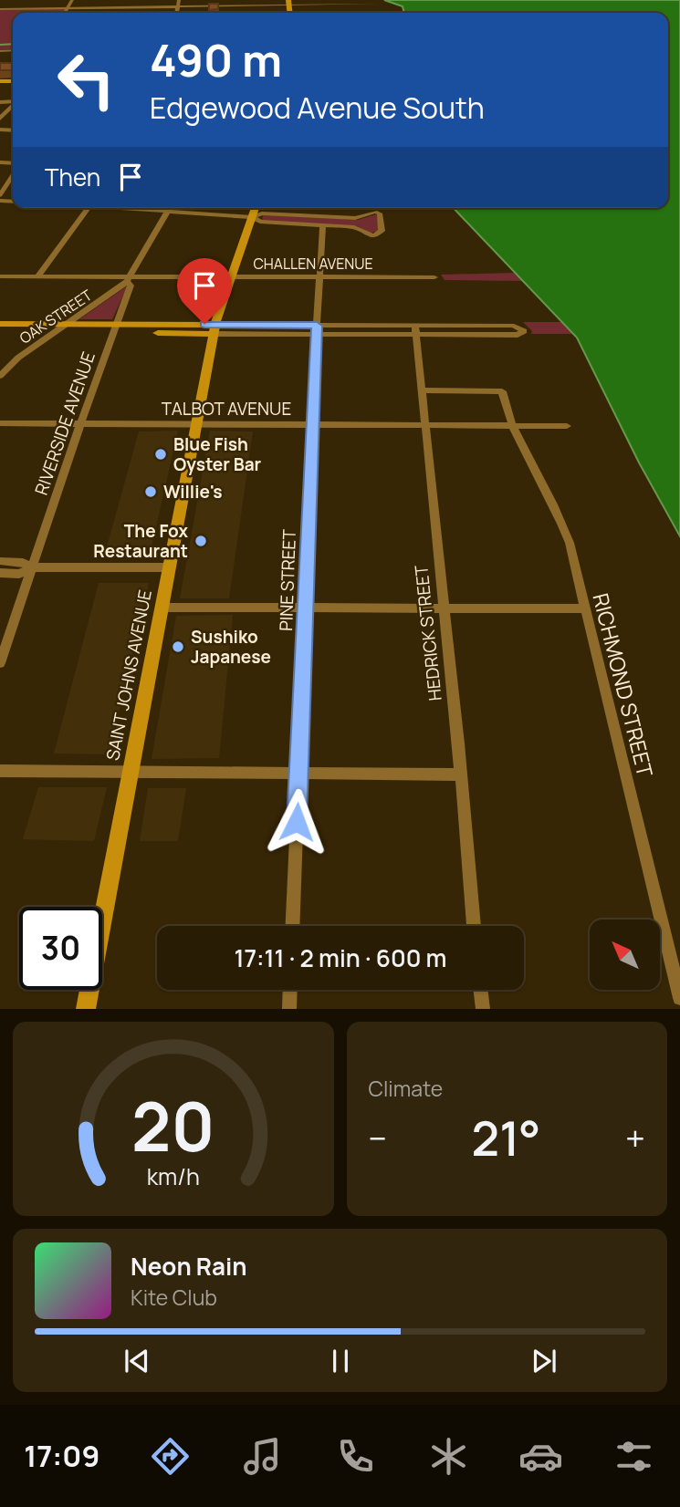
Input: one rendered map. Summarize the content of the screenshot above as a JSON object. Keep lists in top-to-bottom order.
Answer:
{
  "streets": {
    "main road": ["SAINT JOHNS AVENUE"],
    "street": [
      "CHALLEN AVENUE",
      "OAK STREET",
      "TALBOT AVENUE",
      "RIVERSIDE AVENUE",
      "PINE STREET",
      "HEDRICK STREET",
      "RICHMOND STREET"
    ]
  },
  "crossings": [
    ["CHALLEN AVENUE", "OAK STREET"],
    ["CHALLEN AVENUE", "RIVERSIDE AVENUE"],
    ["CHALLEN AVENUE", "PINE STREET"],
    ["CHALLEN AVENUE", "SAINT JOHNS AVENUE"],
    ["OAK STREET", "RIVERSIDE AVENUE"],
    ["TALBOT AVENUE", "RIVERSIDE AVENUE"],
    ["TALBOT AVENUE", "PINE STREET"],
    ["TALBOT AVENUE", "HEDRICK STREET"],
    ["TALBOT AVENUE", "SAINT JOHNS AVENUE"],
    ["TALBOT AVENUE", "RICHMOND STREET"],
    ["HEDRICK STREET", "RICHMOND STREET"]
  ],
  "places": [
    "Blue Fish Oyster Bar",
    "Willie's",
    "The Fox Restaurant",
    "Sushiko Japanese"
  ],
  "north": "top left",
  "page": {
    "turn": ["490 m", "Edgewood Avenue South"],
    "then": "Then",
    "limit": "30",
    "trip": "17:11 · 2 min · 600 m",
    "tile": "Climate",
    "heat": ["−", "21°", "+"],
    "song": ["Neon Rain", "Kite Club"],
    "tabs": "17:09",
    "gauge": ["20", "km/h"]
  }
}
